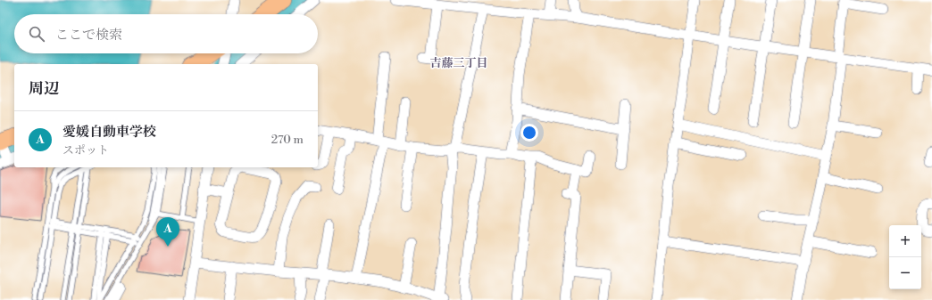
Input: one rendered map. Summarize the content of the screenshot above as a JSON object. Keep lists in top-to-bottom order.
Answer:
{
  "districts": ["吉藤三丁目"],
  "page": {
    "search": "ここで検索",
    "heading": "周辺",
    "list": [
      {
        "mark": "A",
        "name": "愛媛自動車学校",
        "note": "スポット",
        "value": "270 m"
      }
    ],
    "pins": "A",
    "map_buttons": ["+", "−"]
  }
}
